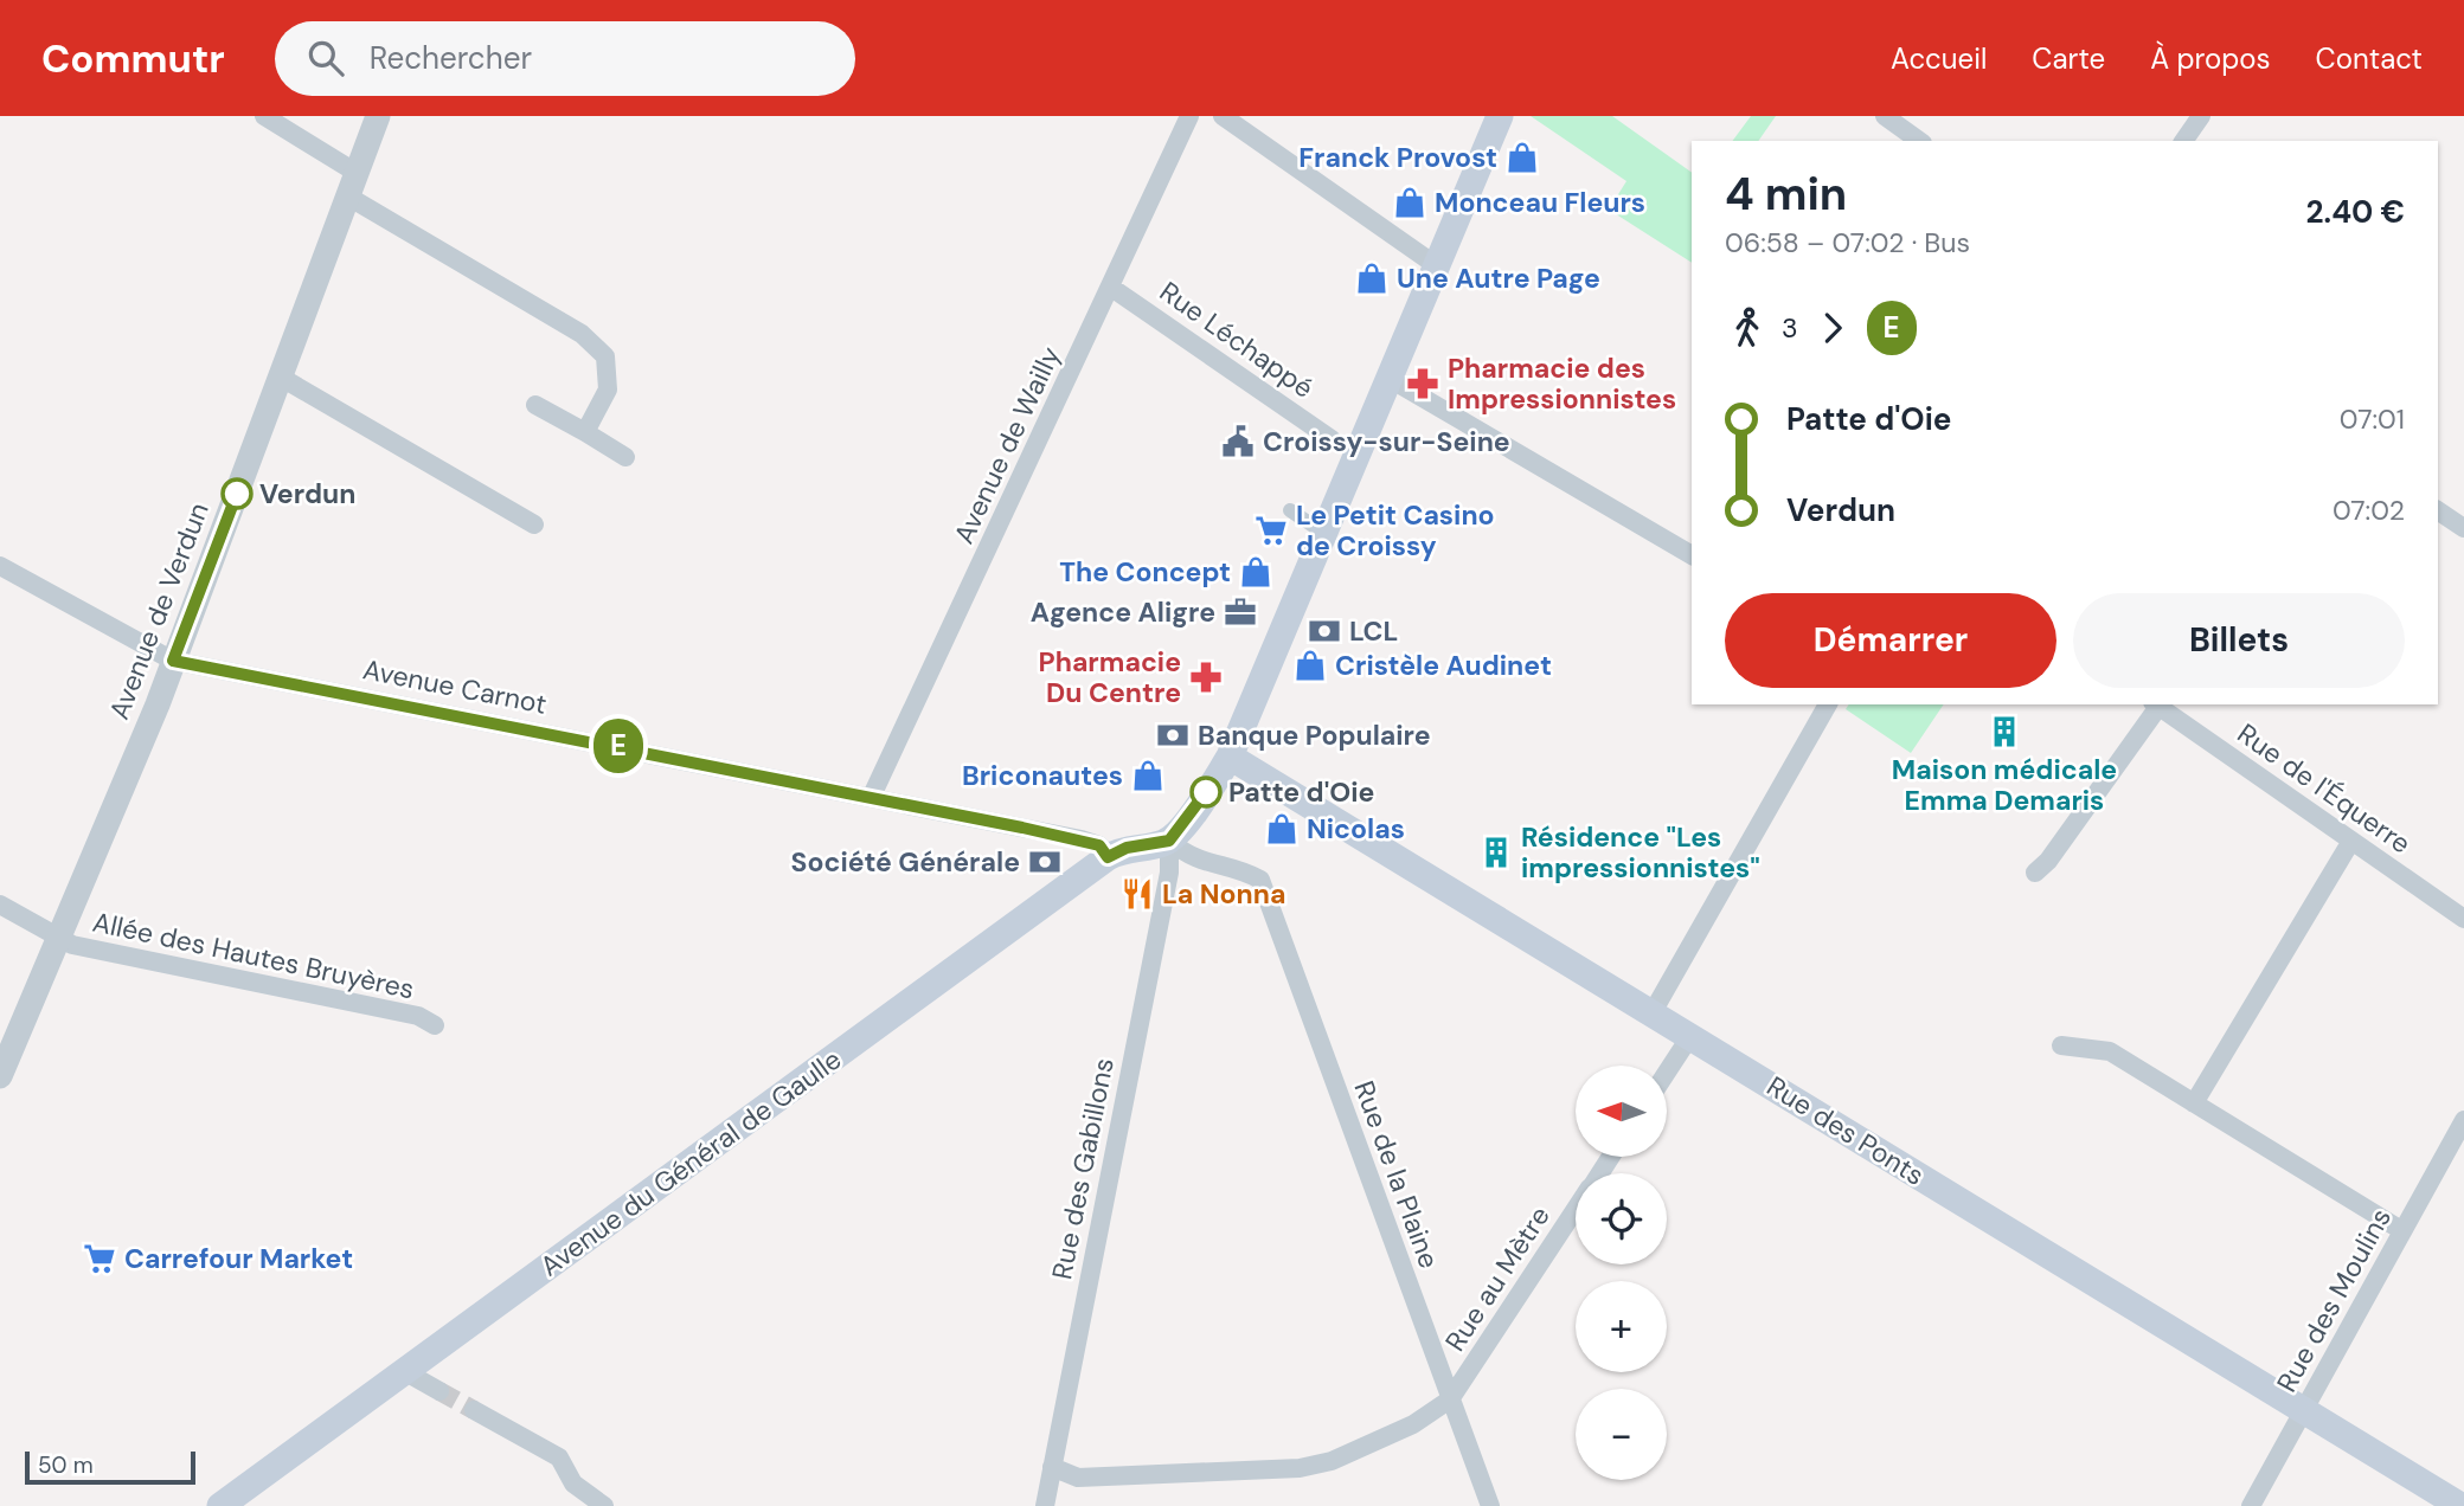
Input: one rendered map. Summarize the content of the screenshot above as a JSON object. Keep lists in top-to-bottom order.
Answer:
{
  "streets": {
    "main road": ["Rue des Ponts", "Avenue du Général de Gaulle"],
    "street": [
      "Rue Léchappé",
      "Avenue de Wailly",
      "Avenue de Verdun",
      "Avenue Carnot",
      "Rue de l'Équerre",
      "Allée des Hautes Bruyères",
      "Rue des Gabillons",
      "Rue de la Plaine",
      "Rue au Mètre",
      "Rue des Moulins"
    ]
  },
  "crossings": [
    ["Rue Léchappé", "Avenue de Wailly"],
    ["Avenue de Wailly", "Avenue Carnot"],
    ["Avenue de Verdun", "Avenue Carnot"],
    ["Avenue de Verdun", "Allée des Hautes Bruyères"],
    ["Avenue Carnot", "Avenue du Général de Gaulle"],
    ["Rue des Ponts", "Rue des Moulins"],
    ["Avenue du Général de Gaulle", "Rue des Gabillons"],
    ["Avenue du Général de Gaulle", "Rue de la Plaine"],
    ["Rue des Gabillons", "Rue de la Plaine"],
    ["Rue de la Plaine", "Rue au Mètre"]
  ],
  "places": {
    "shop": [
      "Franck Provost",
      "Monceau Fleurs",
      "Une Autre Page",
      "The Concept",
      "Cristèle Audinet",
      "Briconautes",
      "Nicolas"
    ],
    "pharmacy": ["Pharmacie des Impressionnistes", "Pharmacie Du Centre"],
    "public building": ["Croissy-sur-Seine"],
    "other": ["Verdun", "Patte d'Oie"],
    "supermarket": ["Le Petit Casino de Croissy", "Carrefour Market"],
    "office": ["Agence Aligre"],
    "bank": ["LCL", "Banque Populaire", "Société Générale"],
    "building": ["Maison médicale Emma Demaris", "Résidence \"Les impressionnistes\""],
    "restaurant": ["La Nonna"]
  },
  "lines": ["bus line E"],
  "scale_bar": "50 m",
  "north": "left",
  "page": {
    "header": "Commutr",
    "search": "Rechercher",
    "nav": [
      "Accueil",
      "Carte",
      "À propos",
      "Contact"
    ],
    "on_map": "E",
    "heading": ["4 min", "06:58 – 07:02 · Bus", "2.40 €"],
    "legs": ["3", "E"],
    "list": [
      {
        "name": "Patte d'Oie",
        "value": "07:01"
      },
      {
        "name": "Verdun",
        "value": "07:02"
      }
    ],
    "buttons": ["Démarrer", "Billets"],
    "map_buttons": ["+", "−"],
    "scale": "50 m"
  }
}
